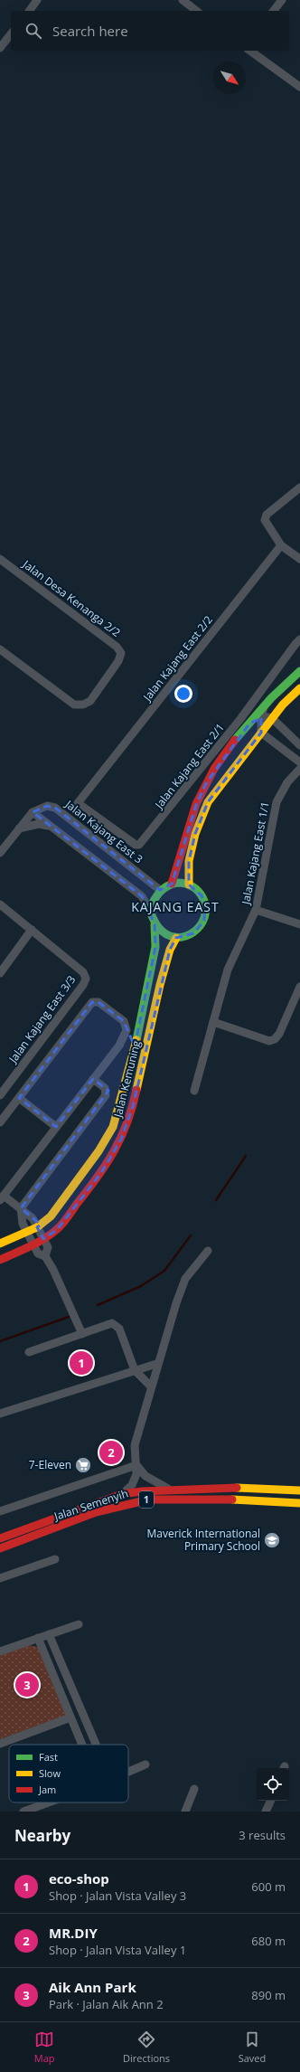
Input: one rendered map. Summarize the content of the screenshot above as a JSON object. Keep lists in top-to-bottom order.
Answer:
{
  "streets": {
    "street": [
      "Jalan Desa Kenanga 2/2",
      "Jalan Kajang East 2/2",
      "Jalan Kajang East 2/1",
      "Jalan Kajang East 3",
      "Jalan Kajang East 1/1",
      "Jalan Kajang East 3/3",
      "Jalan Kemuning",
      "1",
      "Jalan Semenyih"
    ]
  },
  "crossings": [
    ["Jalan Kajang East 2/2", "Jalan Kajang East 2/1"],
    ["Jalan Kajang East 3", "Jalan Kemuning"]
  ],
  "districts": ["KAJANG EAST"],
  "places": {
    "supermarket": ["7-Eleven"],
    "school or university": ["Maverick International Primary School"]
  },
  "legend": ["Fast", "Slow", "Jam"],
  "north": "bottom right",
  "page": {
    "search": "Search here",
    "pins": ["1", "2", "3"],
    "heading": ["Nearby", "3 results"],
    "list": [
      {
        "mark": "1",
        "name": "eco-shop",
        "note": "Shop · Jalan Vista Valley 3",
        "value": "600 m"
      },
      {
        "mark": "2",
        "name": "MR.DIY",
        "note": "Shop · Jalan Vista Valley 1",
        "value": "680 m"
      },
      {
        "mark": "3",
        "name": "Aik Ann Park",
        "note": "Park · Jalan Aik Ann 2",
        "value": "890 m"
      }
    ],
    "nav": ["Map", "Directions", "Saved"]
  }
}
